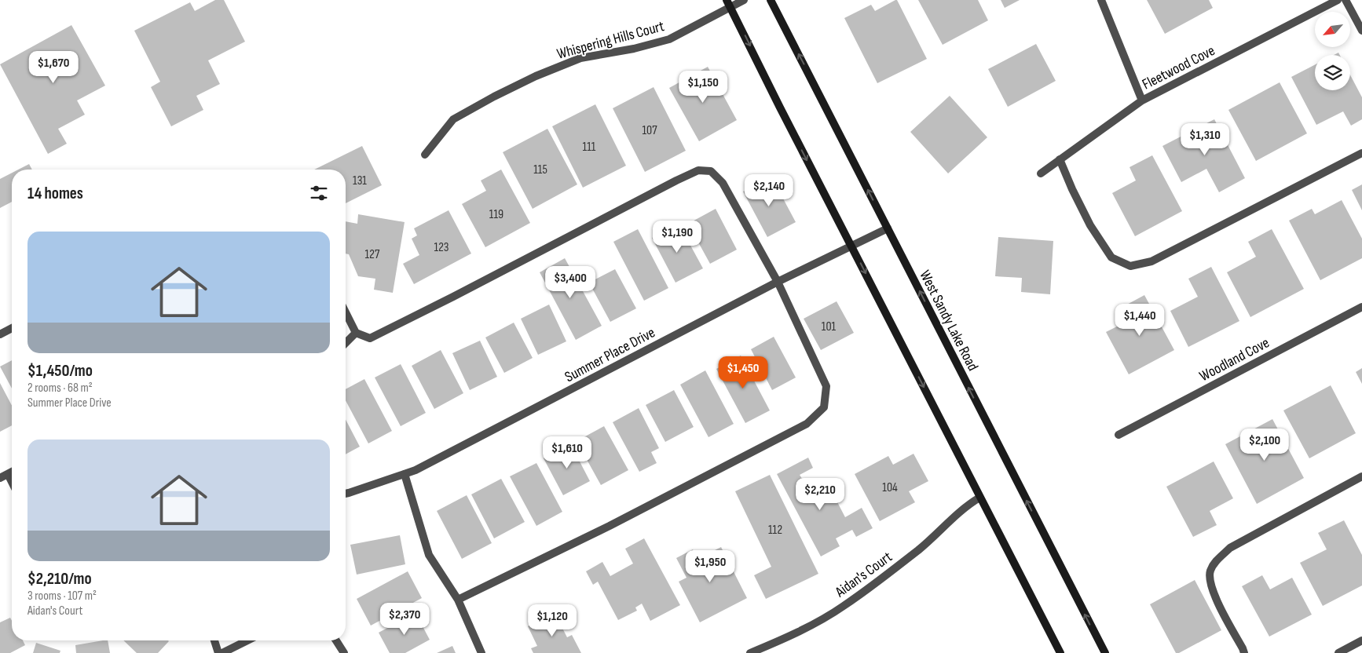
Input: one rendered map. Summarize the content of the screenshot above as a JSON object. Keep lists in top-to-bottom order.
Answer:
{
  "streets": {
    "main road": ["West Sandy Lake Road"],
    "street": [
      "Whispering Hills Court",
      "Fleetwood Cove",
      "Summer Place Drive",
      "Woodland Cove",
      "Aidan's Court"
    ]
  },
  "crossings": [
    ["West Sandy Lake Road", "Summer Place Drive"]
  ],
  "house_numbers": [
    "107",
    "111",
    "115",
    "131",
    "119",
    "123",
    "127",
    "101",
    "104",
    "112"
  ],
  "north": "bottom left",
  "page": {
    "price": [
      "$1,670",
      "$1,150",
      "$1,310",
      "$2,140",
      "$1,190",
      "$3,400",
      "$1,440",
      "$1,450",
      "$2,100",
      "$1,610",
      "$2,210",
      "$1,950",
      "$2,370",
      "$1,120"
    ],
    "heading": "14 homes",
    "list": [
      {
        "name": "$1,450/mo",
        "note": "2 rooms · 68 m² · Summer Place Drive"
      },
      {
        "name": "$2,210/mo",
        "note": "3 rooms · 107 m² · Aidan's Court"
      }
    ]
  }
}
